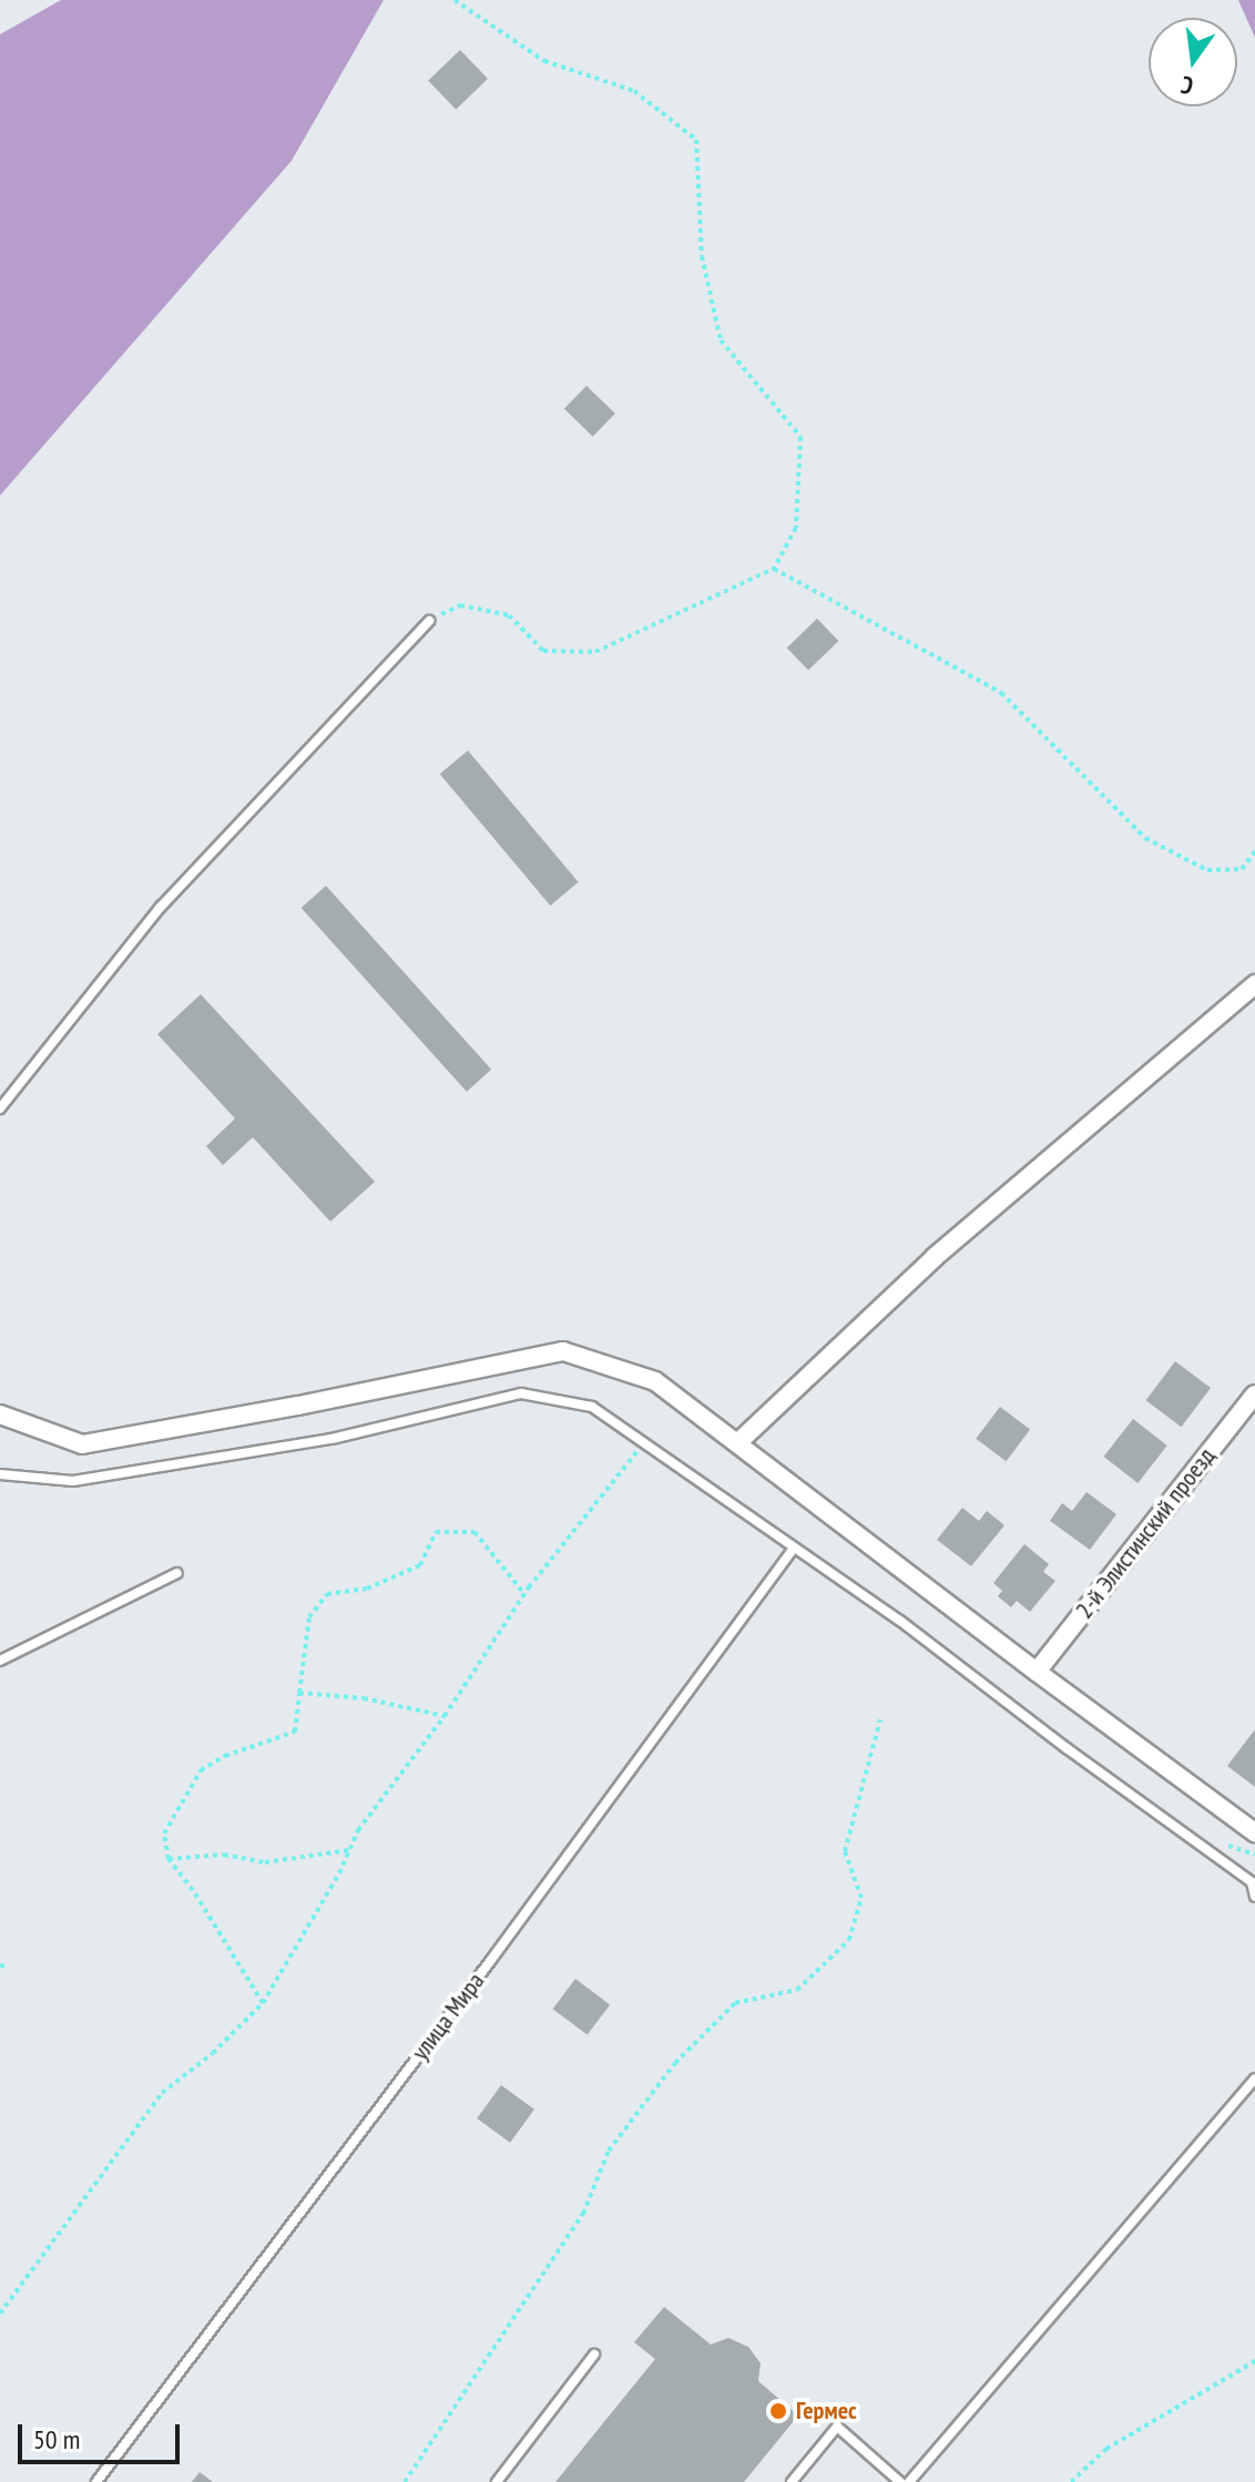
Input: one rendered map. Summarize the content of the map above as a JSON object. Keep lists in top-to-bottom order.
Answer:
{
  "streets": {
    "street": ["2-й Элистинский проезд"],
    "lane": ["улица Мира"]
  },
  "places": ["Гермес"],
  "scale_bar": "50 m",
  "north": "bottom"
}
